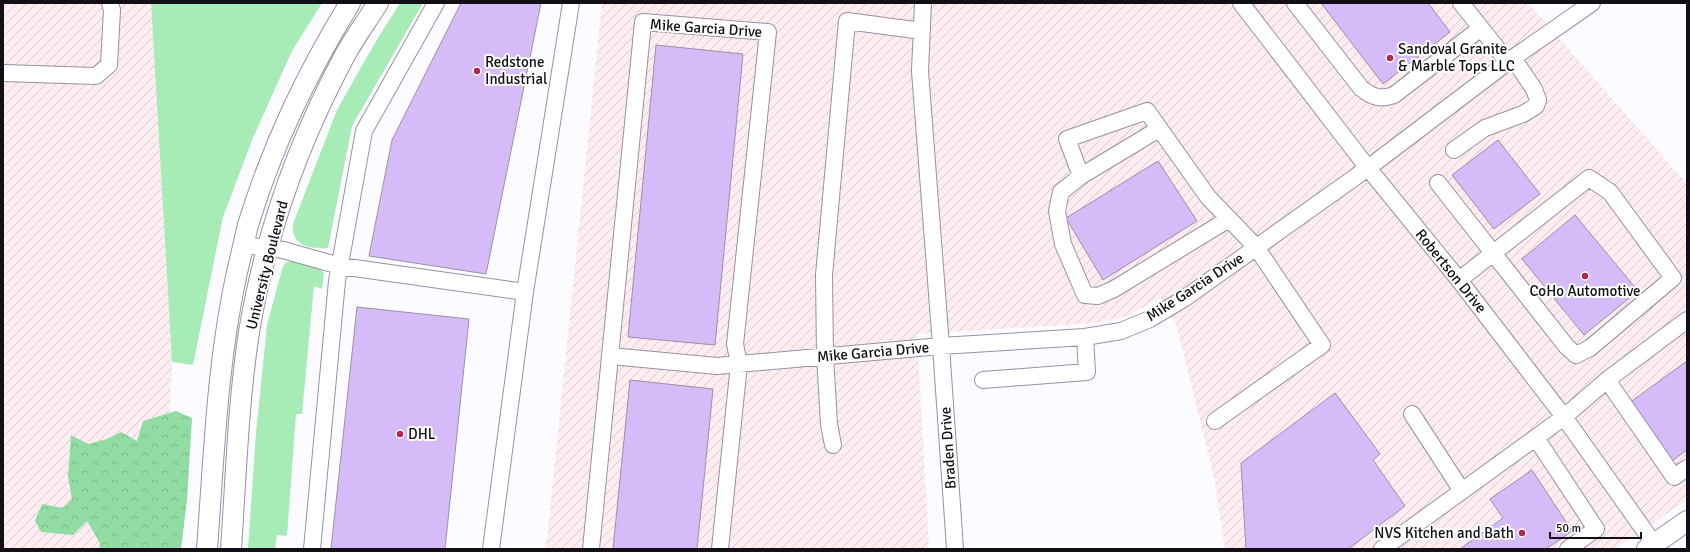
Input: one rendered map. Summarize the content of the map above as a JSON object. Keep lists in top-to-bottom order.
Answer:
{
  "streets": {
    "main road": ["University Boulevard"],
    "street": ["Mike Garcia Drive", "Robertson Drive", "Braden Drive"]
  },
  "crossings": [
    ["Mike Garcia Drive", "Robertson Drive"],
    ["Mike Garcia Drive", "Braden Drive"]
  ],
  "places": [
    "Sandoval Granite & Marble Tops LLC",
    "Redstone Industrial",
    "CoHo Automotive",
    "DHL",
    "NVS Kitchen and Bath"
  ],
  "scale_bar": "50 m"
}
